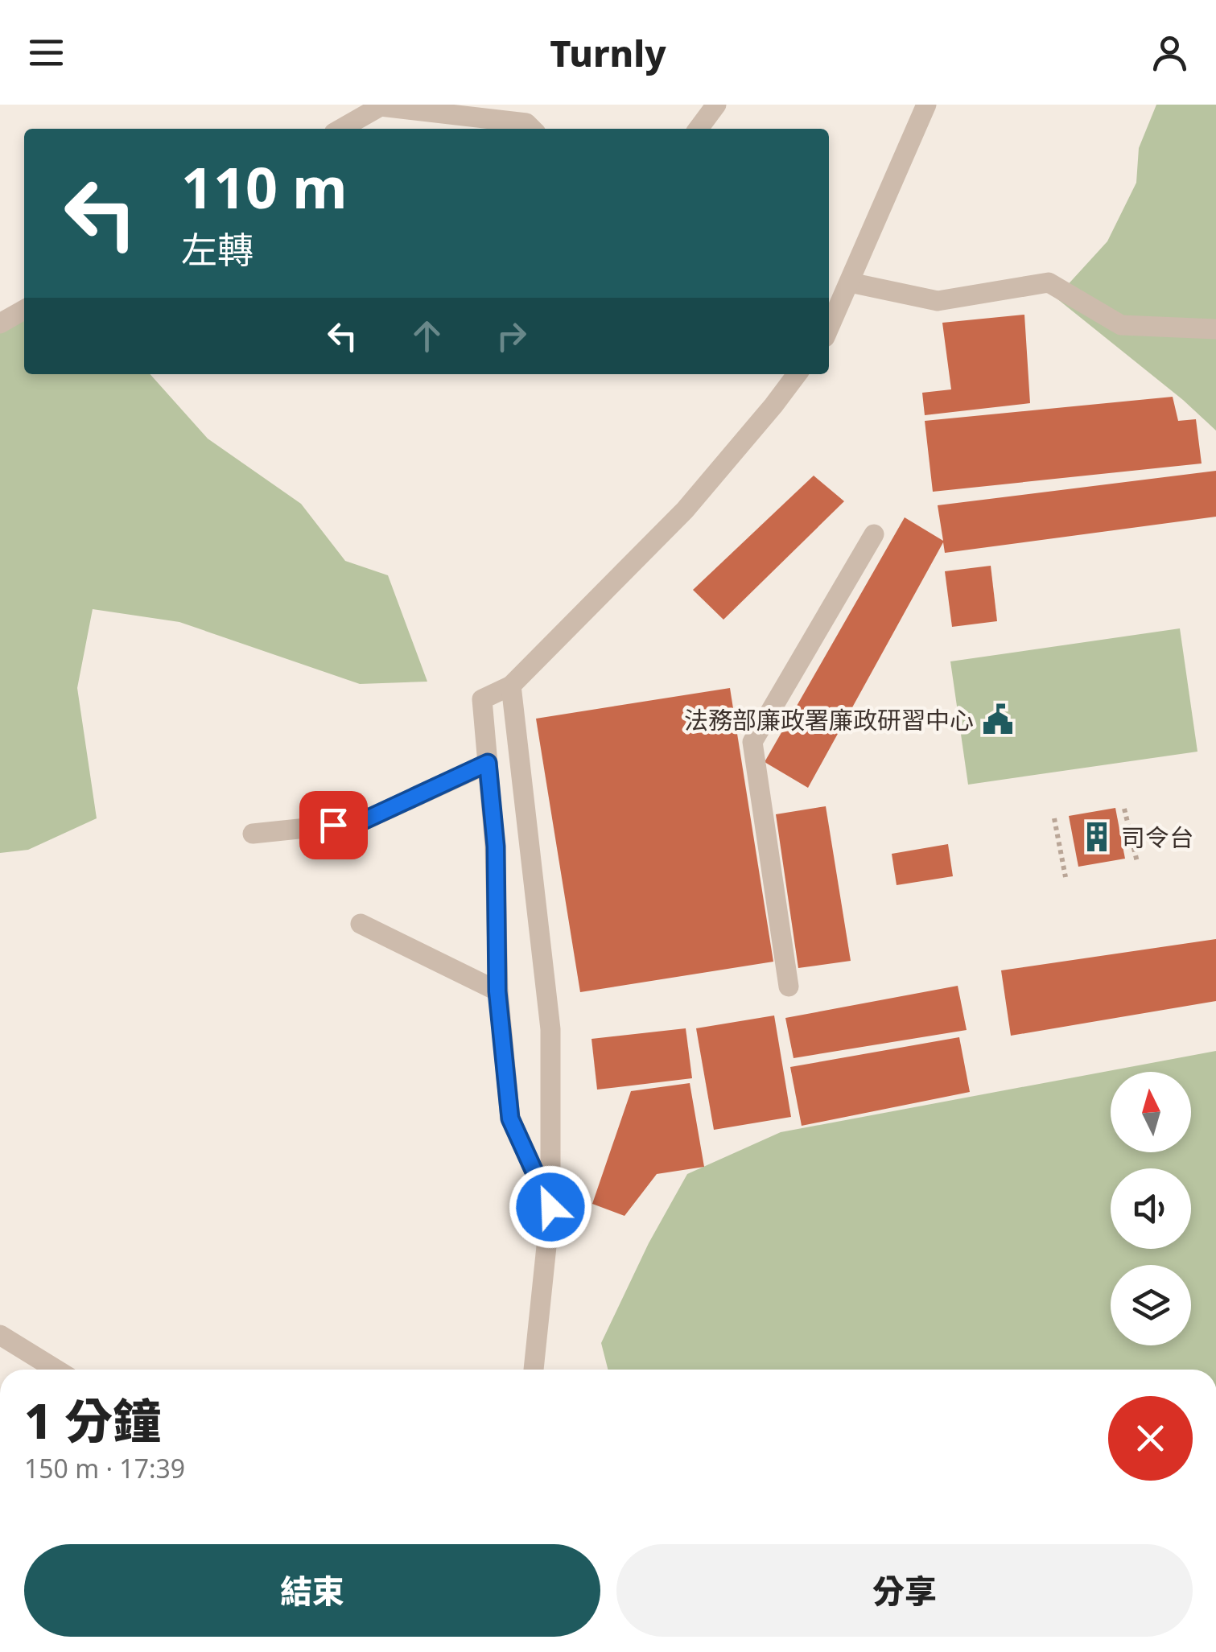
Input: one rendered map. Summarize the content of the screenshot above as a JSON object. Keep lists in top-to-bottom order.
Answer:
{
  "places": {
    "public building": ["法務部廉政署廉政研習中心"],
    "building": ["司令台"]
  },
  "north": "top",
  "page": {
    "header": "Turnly",
    "turn": ["110 m", "左轉"],
    "heading": ["1 分鐘", "150 m · 17:39"],
    "buttons": ["結束", "分享"]
  }
}
